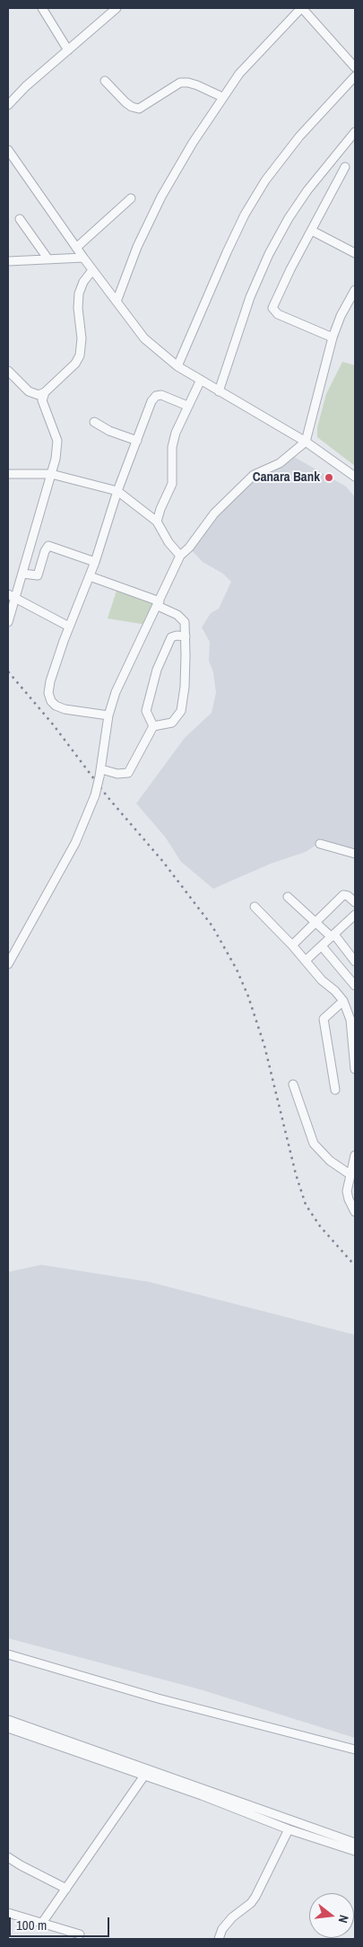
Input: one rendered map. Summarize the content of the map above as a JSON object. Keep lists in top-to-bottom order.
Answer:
{
  "places": ["Canara Bank"],
  "scale_bar": "100 m",
  "north": "right"
}
